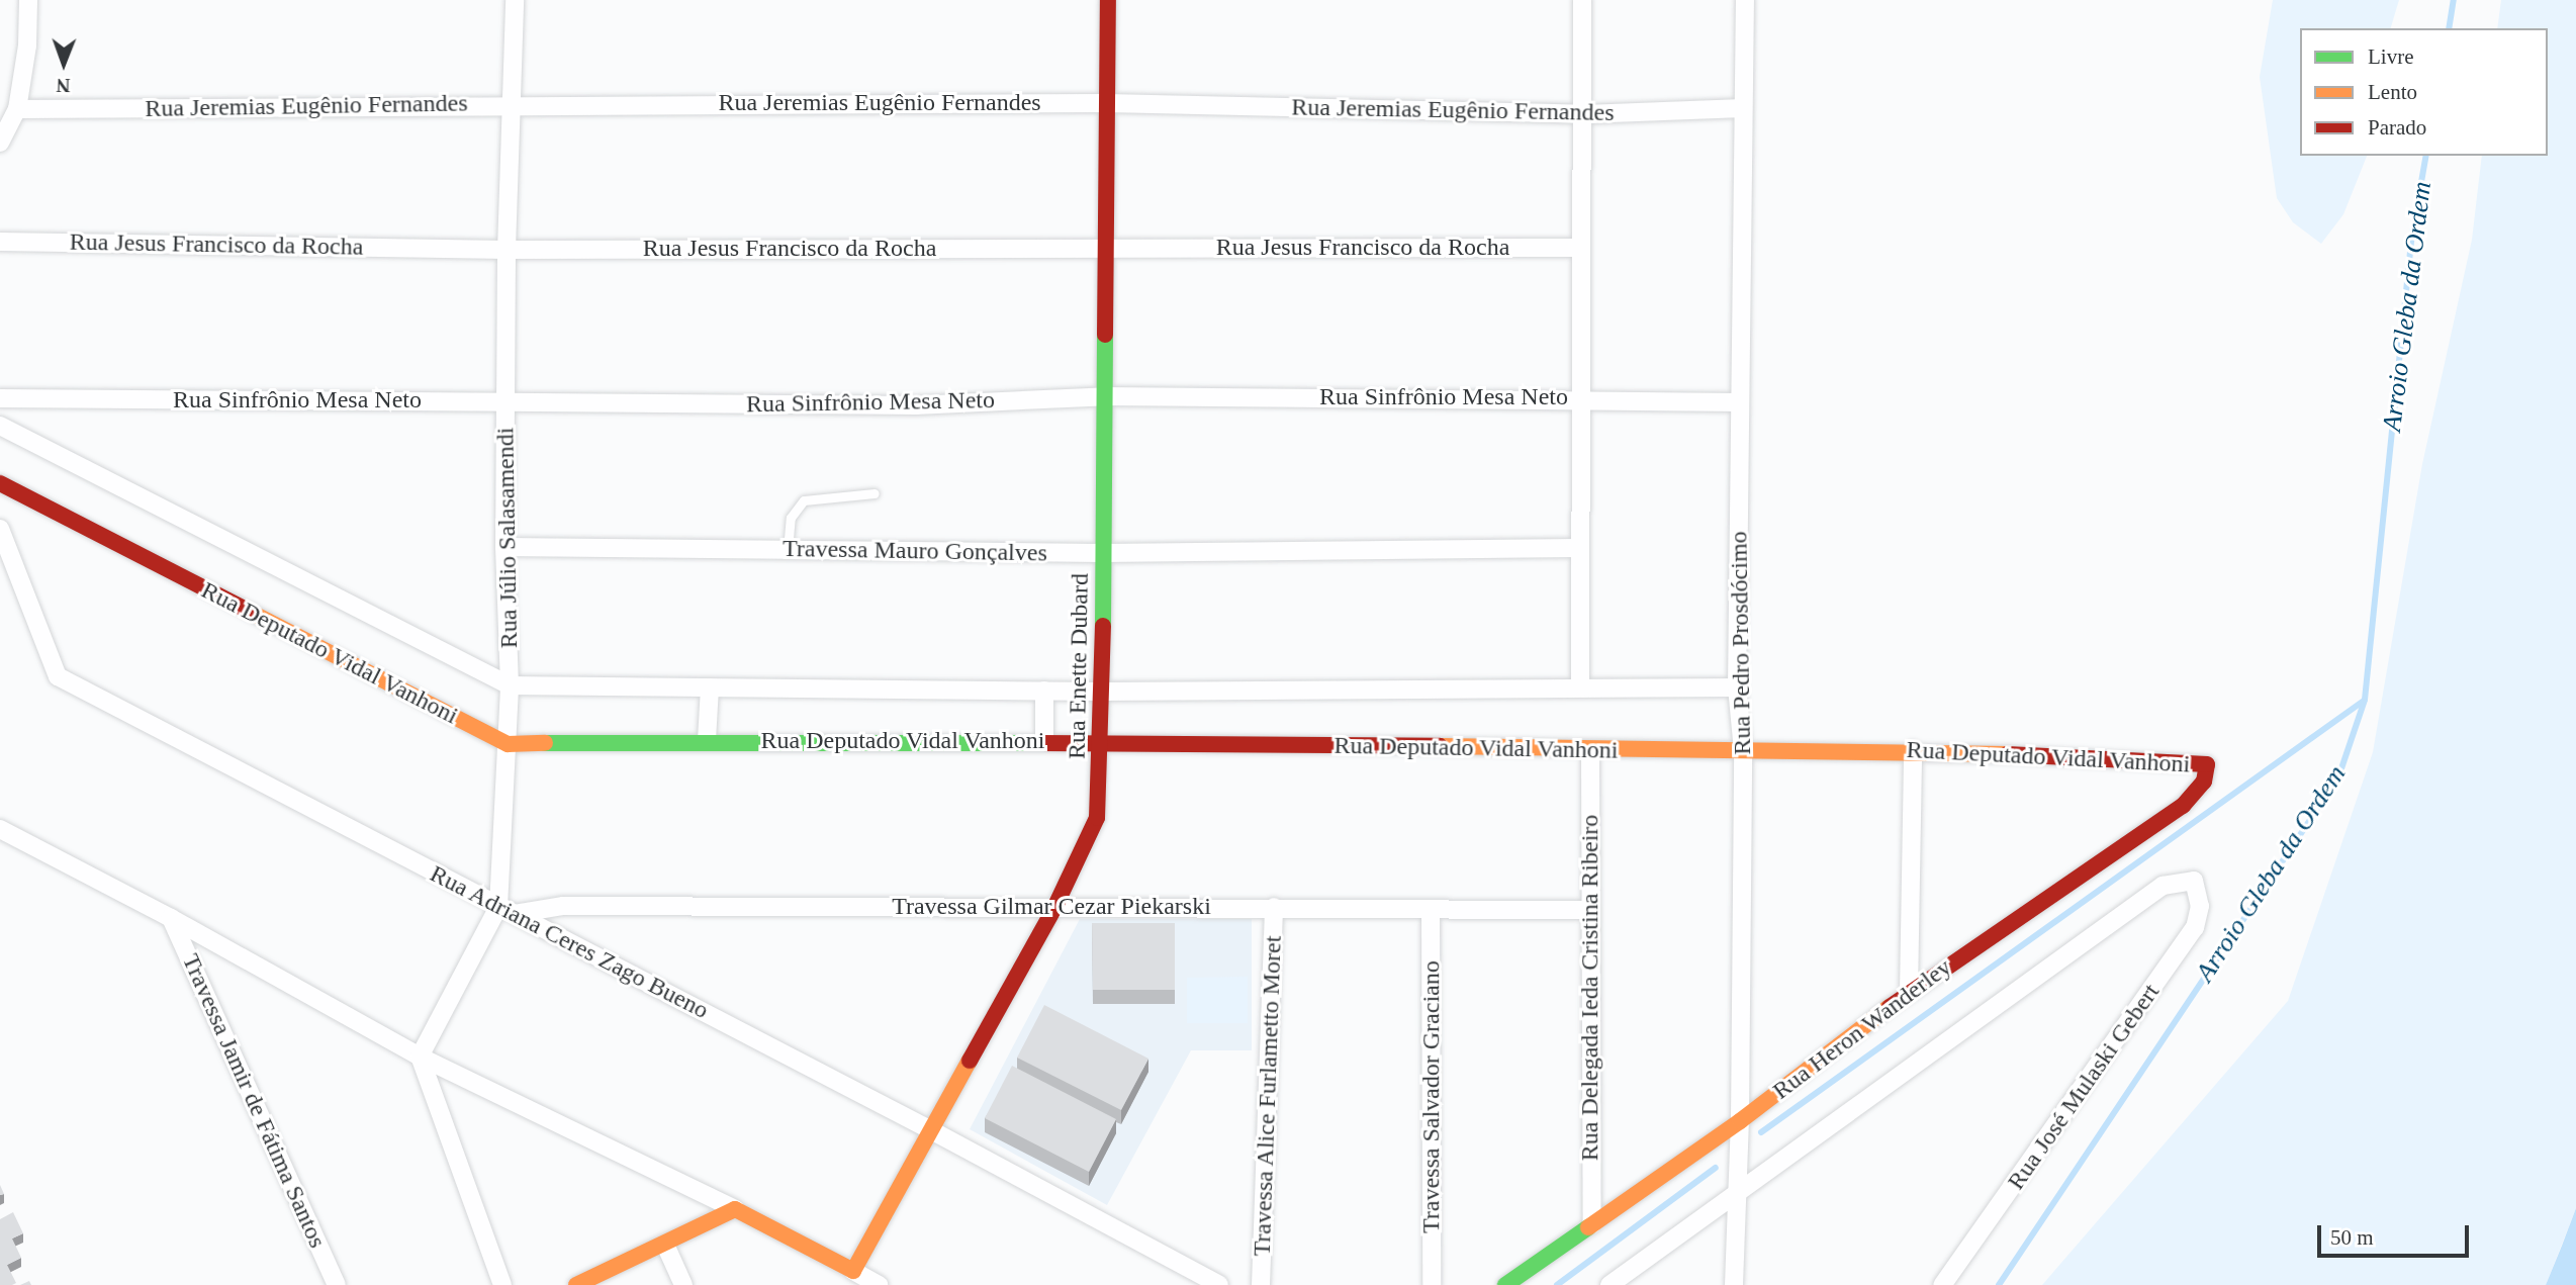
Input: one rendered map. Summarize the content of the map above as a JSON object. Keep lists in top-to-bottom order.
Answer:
{
  "streets": {
    "street": [
      "Rua Jeremias Eugênio Fernandes",
      "Rua Jesus Francisco da Rocha",
      "Rua Sinfrônio Mesa Neto",
      "Rua Júlio Salasamendi",
      "Travessa Mauro Gonçalves",
      "Rua Pedro Prosdócimo",
      "Rua Deputado Vidal Vanhoni",
      "Rua Enette Dubard",
      "Travessa Gilmar Cezar Piekarski",
      "Rua Adriana Ceres Zago Bueno",
      "Rua Delegada Ieda Cristina Ribeiro",
      "Rua Heron Wanderley",
      "Rua José Mulaski Gebert",
      "Travessa Alice Furlametto Moret",
      "Travessa Salvador Graciano",
      "Travessa Jamir de Fátima Santos"
    ]
  },
  "crossings": [
    ["Rua Jeremias Eugênio Fernandes", "Rua Júlio Salasamendi"],
    ["Rua Jeremias Eugênio Fernandes", "Rua Pedro Prosdócimo"],
    ["Rua Jeremias Eugênio Fernandes", "Rua Enette Dubard"],
    ["Rua Jesus Francisco da Rocha", "Rua Júlio Salasamendi"],
    ["Rua Jesus Francisco da Rocha", "Rua Enette Dubard"],
    ["Rua Sinfrônio Mesa Neto", "Rua Júlio Salasamendi"],
    ["Rua Sinfrônio Mesa Neto", "Rua Pedro Prosdócimo"],
    ["Rua Sinfrônio Mesa Neto", "Rua Enette Dubard"],
    ["Rua Júlio Salasamendi", "Travessa Mauro Gonçalves"],
    ["Rua Júlio Salasamendi", "Rua Deputado Vidal Vanhoni"],
    ["Rua Júlio Salasamendi", "Travessa Gilmar Cezar Piekarski"],
    ["Rua Júlio Salasamendi", "Rua Adriana Ceres Zago Bueno"],
    ["Travessa Mauro Gonçalves", "Rua Enette Dubard"],
    ["Rua Pedro Prosdócimo", "Rua Deputado Vidal Vanhoni"],
    ["Rua Pedro Prosdócimo", "Rua Heron Wanderley"],
    ["Rua Pedro Prosdócimo", "Rua José Mulaski Gebert"],
    ["Rua Deputado Vidal Vanhoni", "Rua Enette Dubard"],
    ["Rua Deputado Vidal Vanhoni", "Rua Delegada Ieda Cristina Ribeiro"],
    ["Rua Deputado Vidal Vanhoni", "Rua Heron Wanderley"],
    ["Rua Enette Dubard", "Travessa Gilmar Cezar Piekarski"],
    ["Rua Enette Dubard", "Rua Adriana Ceres Zago Bueno"],
    ["Travessa Gilmar Cezar Piekarski", "Rua Adriana Ceres Zago Bueno"],
    ["Travessa Gilmar Cezar Piekarski", "Rua Delegada Ieda Cristina Ribeiro"],
    ["Travessa Gilmar Cezar Piekarski", "Travessa Alice Furlametto Moret"],
    ["Travessa Gilmar Cezar Piekarski", "Travessa Salvador Graciano"],
    ["Rua Delegada Ieda Cristina Ribeiro", "Rua Heron Wanderley"]
  ],
  "water": ["Arroio Gleba da Ordem"],
  "legend": ["Livre", "Lento", "Parado"],
  "scale_bar": "50 m",
  "north": "bottom"
}
